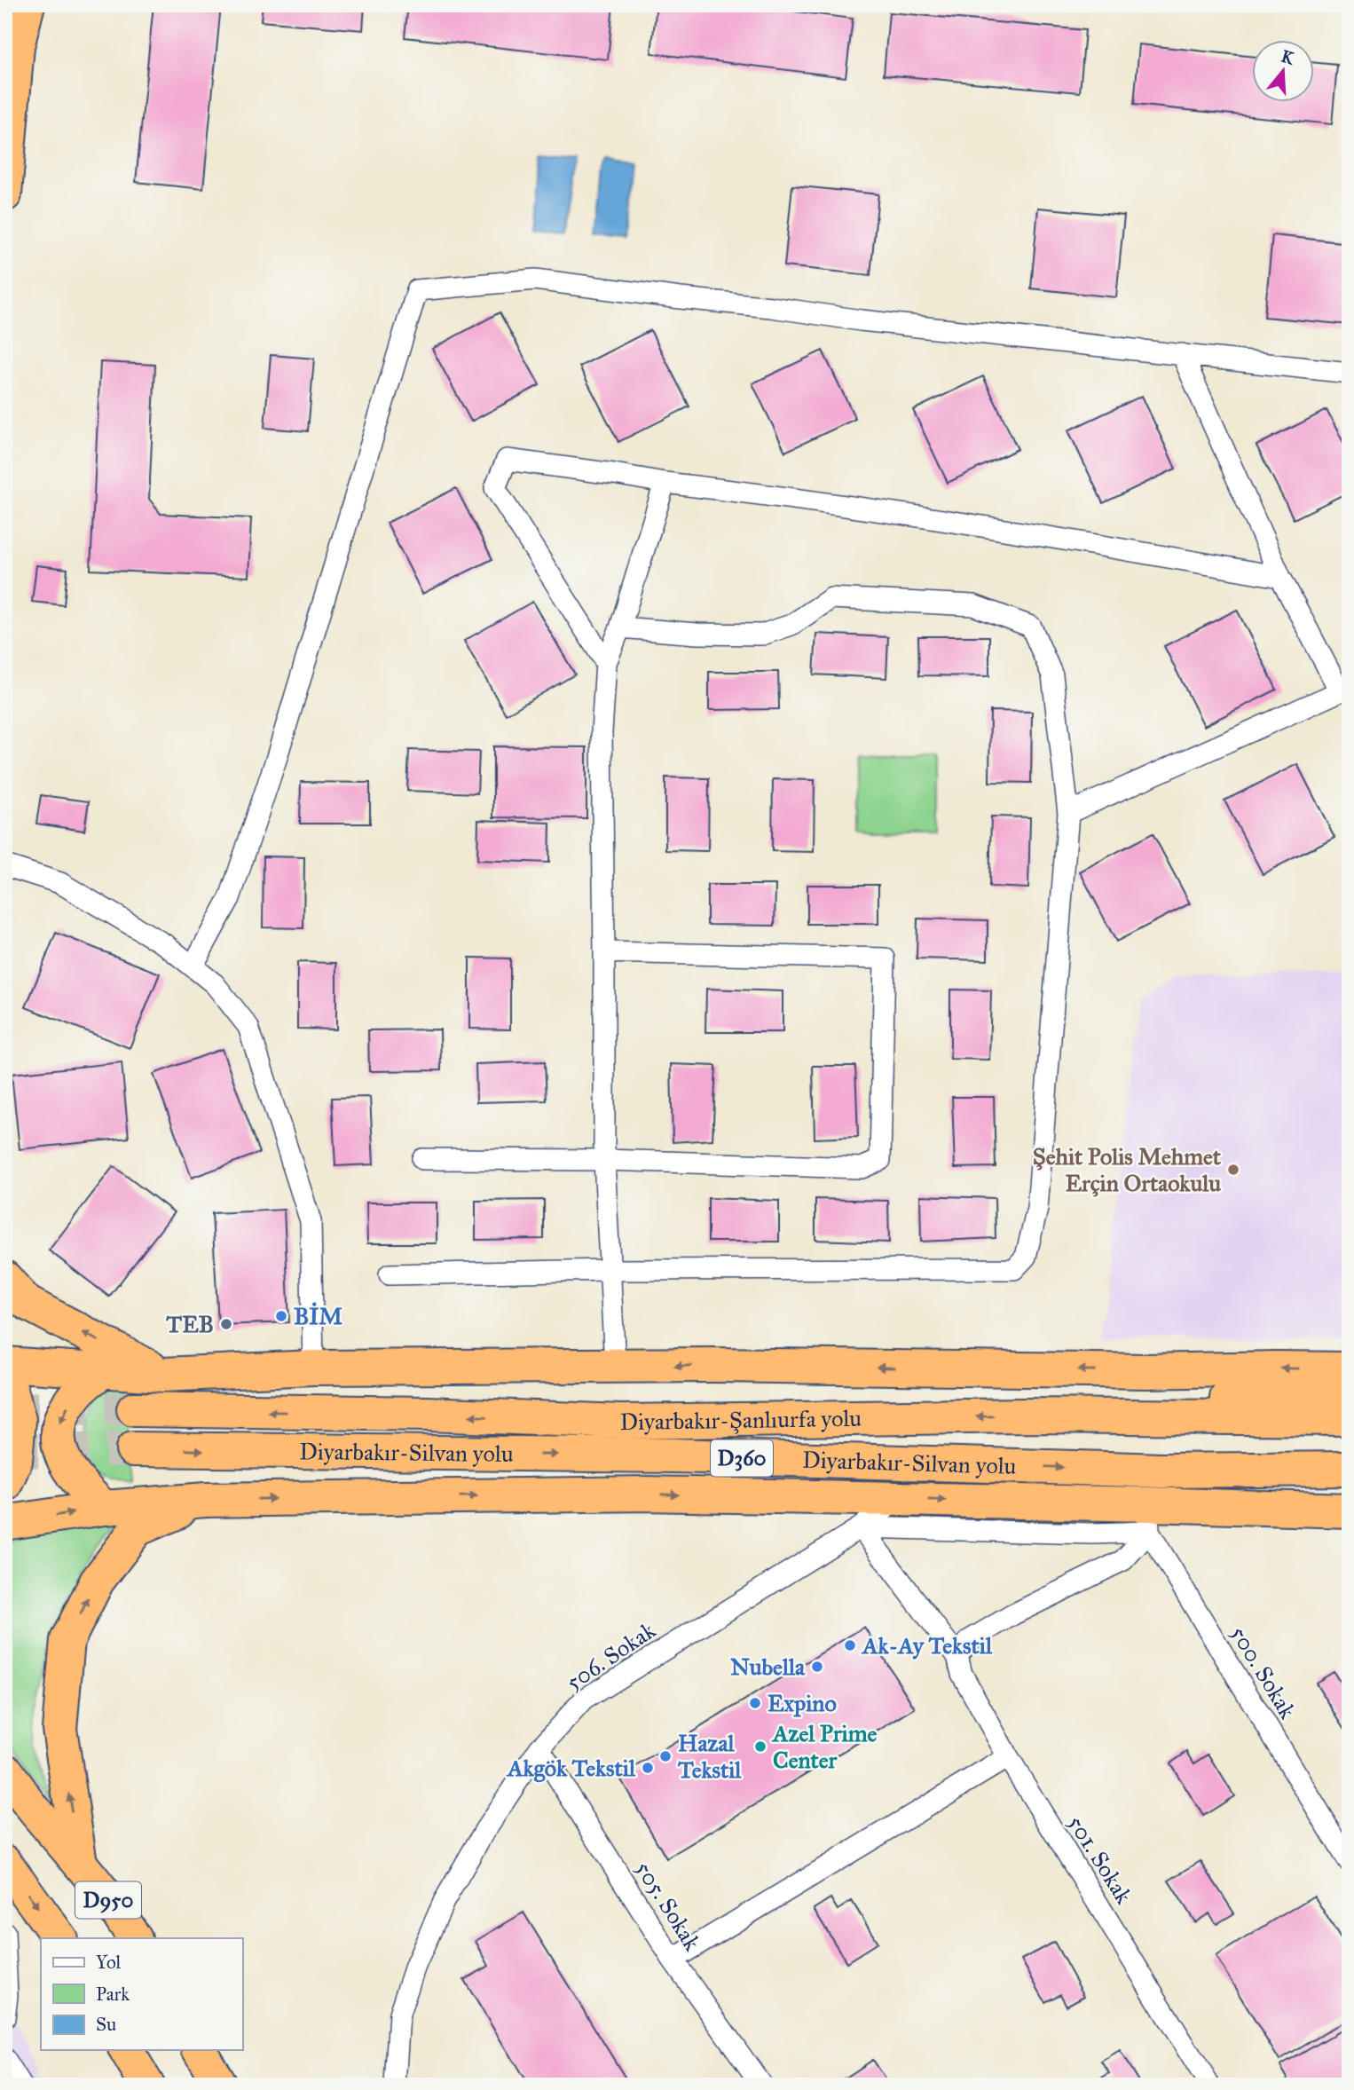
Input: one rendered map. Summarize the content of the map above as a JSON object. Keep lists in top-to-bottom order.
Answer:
{
  "streets": {
    "highway": [
      "Diyarbakır-Şanlıurfa yolu",
      "Diyarbakır-Silvan yolu",
      "D360",
      "D950"
    ],
    "street": [
      "506. Sokak",
      "500. Sokak",
      "501. Sokak",
      "505. Sokak"
    ]
  },
  "crossings": [
    ["506. Sokak", "501. Sokak"],
    ["506. Sokak", "505. Sokak"]
  ],
  "places": [
    "Şehit Polis Mehmet Erçin Ortaokulu",
    "BİM",
    "TEB",
    "Ak-Ay Tekstil",
    "Nubella",
    "Expino",
    "Azel Prime Center",
    "Hazal Tekstil",
    "Akgök Tekstil"
  ],
  "legend": ["Yol", "Park", "Su"],
  "north": "top"
}
